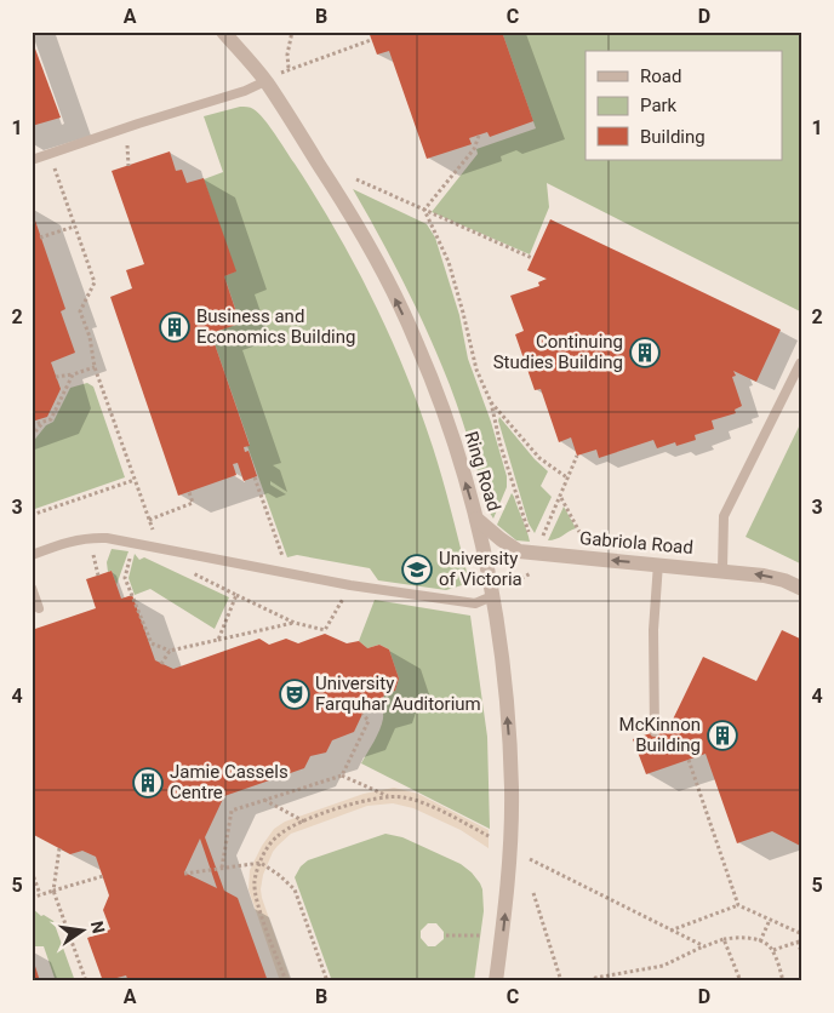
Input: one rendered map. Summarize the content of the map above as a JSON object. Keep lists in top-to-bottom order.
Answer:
{
  "streets": {
    "street": ["Ring Road", "Gabriola Road"]
  },
  "crossings": [
    ["Ring Road", "Gabriola Road"]
  ],
  "one_way": ["Ring Road", "Gabriola Road"],
  "places": {
    "building": [
      "Business and Economics Building",
      "Continuing Studies Building",
      "McKinnon Building",
      "Jamie Cassels Centre"
    ],
    "school or university": ["University of Victoria"],
    "theatre": ["University Farquhar Auditorium"]
  },
  "legend": ["Road", "Park", "Building"],
  "north": "right",
  "grid": {
    "columns": [
      "A",
      "B",
      "C",
      "D"
    ],
    "rows": [
      "1",
      "2",
      "3",
      "4",
      "5"
    ]
  }
}
